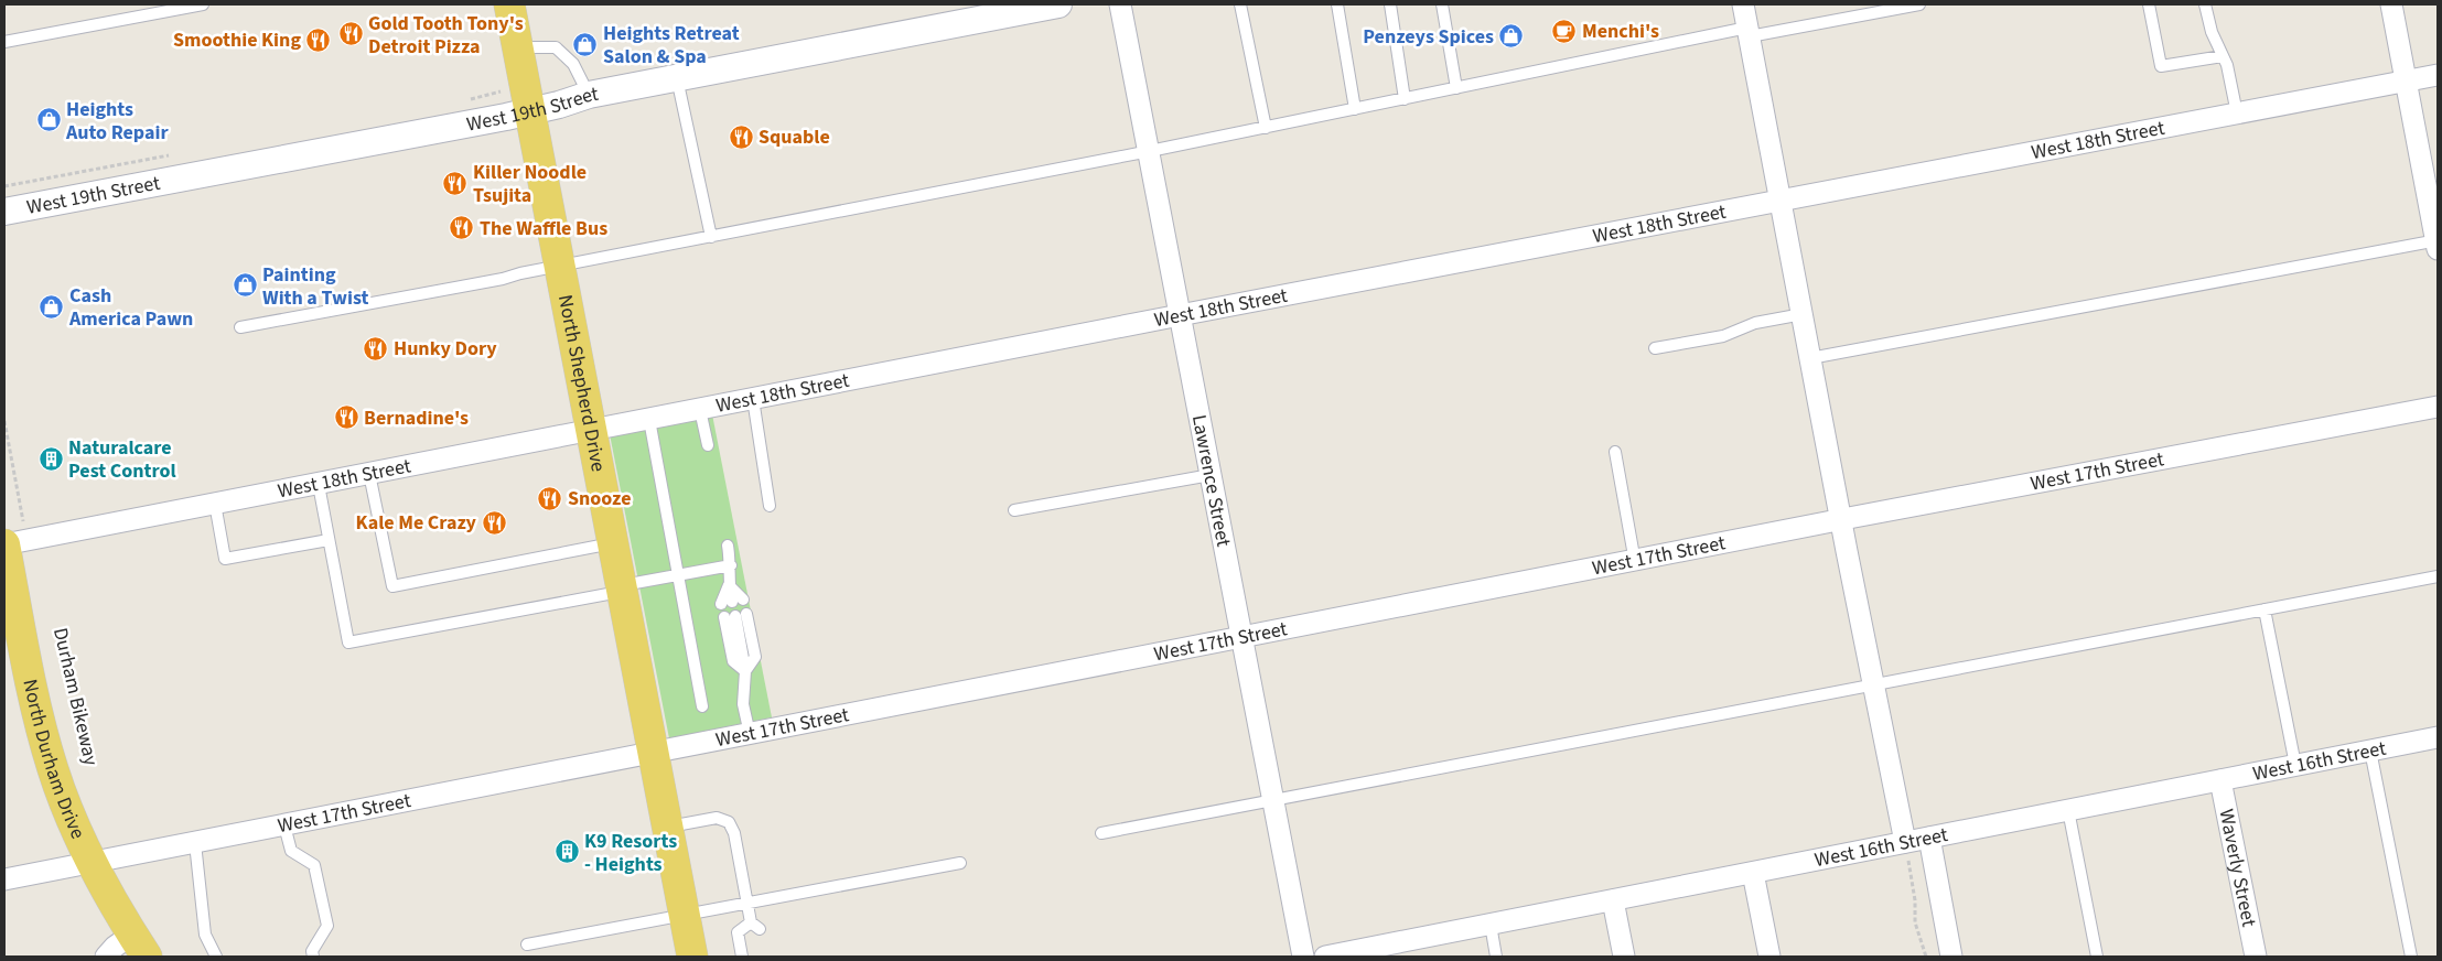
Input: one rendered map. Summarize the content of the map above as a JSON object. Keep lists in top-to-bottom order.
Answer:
{
  "streets": {
    "main road": ["North Shepherd Drive", "North Durham Drive"],
    "street": [
      "West 19th Street",
      "West 18th Street",
      "West 17th Street",
      "Lawrence Street",
      "West 16th Street",
      "Waverly Street"
    ]
  },
  "crossings": [
    ["West 19th Street", "North Shepherd Drive"],
    ["West 18th Street", "North Shepherd Drive"],
    ["West 18th Street", "Lawrence Street"],
    ["West 18th Street", "North Durham Drive"],
    ["North Shepherd Drive", "West 17th Street"],
    ["West 17th Street", "Lawrence Street"],
    ["West 17th Street", "North Durham Drive"],
    ["West 16th Street", "Waverly Street"]
  ],
  "places": {
    "cafe": ["Menchi's"],
    "restaurant": [
      "Gold Tooth Tony's Detroit Pizza",
      "Smoothie King",
      "Squable",
      "Killer Noodle Tsujita",
      "The Waffle Bus",
      "Hunky Dory",
      "Bernadine's",
      "Snooze",
      "Kale Me Crazy"
    ],
    "shop": [
      "Penzeys Spices",
      "Heights Retreat Salon & Spa",
      "Heights Auto Repair",
      "Painting With a Twist",
      "Cash America Pawn"
    ],
    "building": ["Naturalcare Pest Control", "K9 Resorts - Heights"]
  }
}
